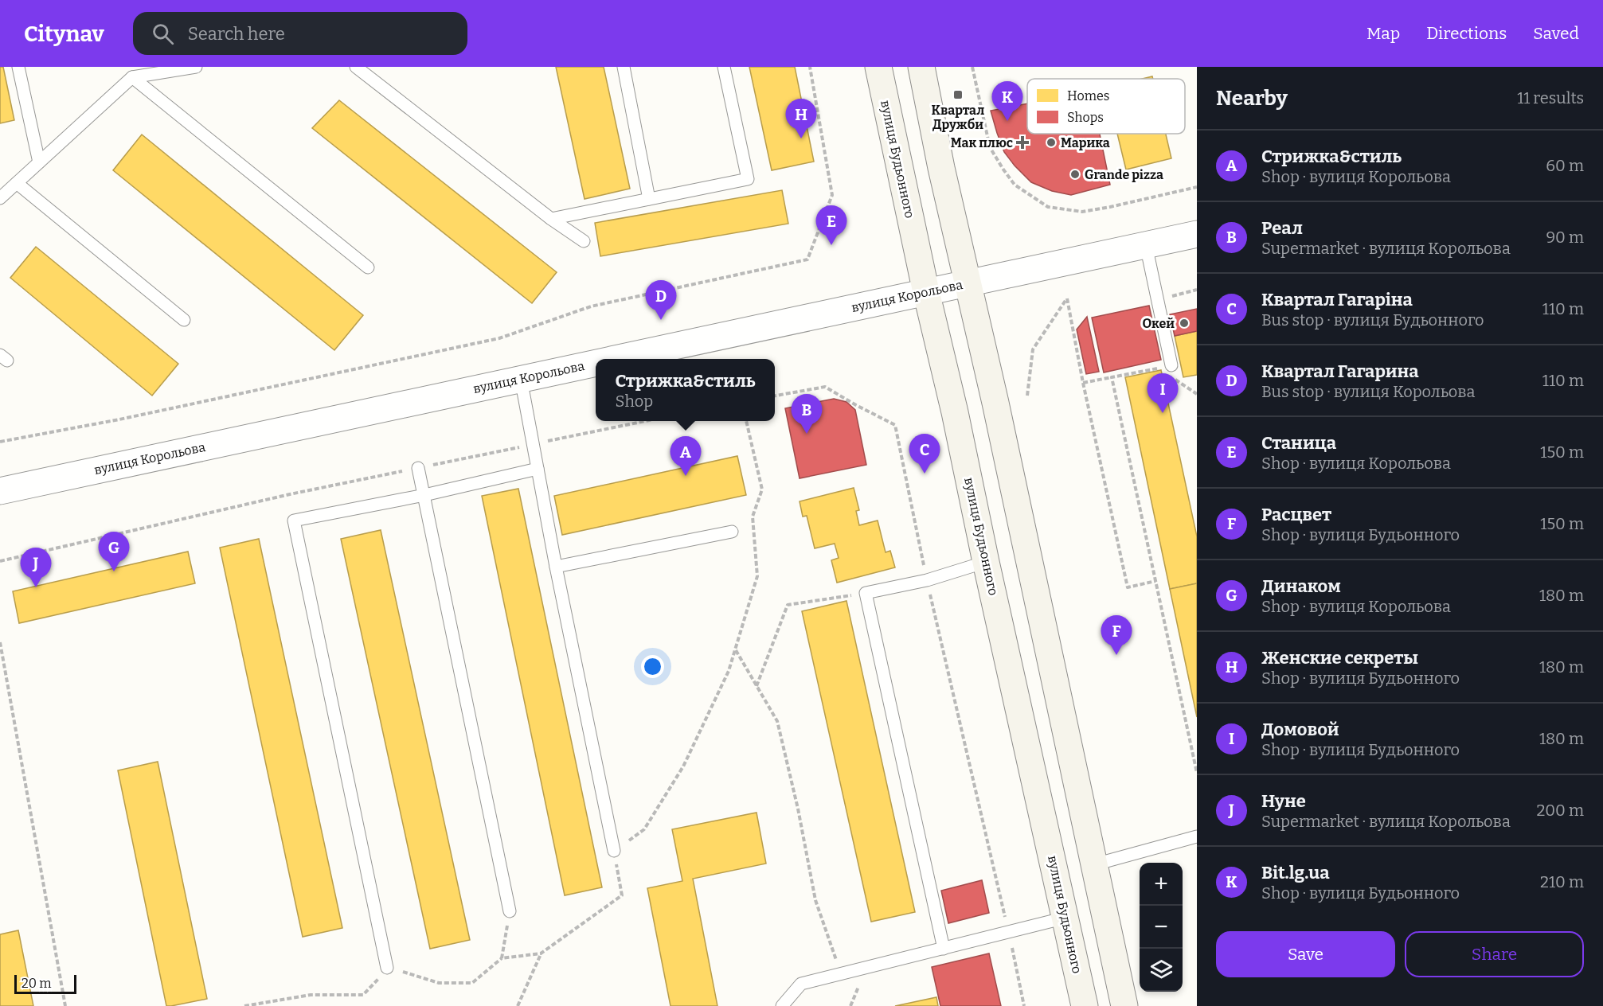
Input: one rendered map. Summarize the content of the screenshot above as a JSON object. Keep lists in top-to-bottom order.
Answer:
{
  "streets": {
    "main road": ["вулиця Будьонного"],
    "street": ["вулиця Корольова"]
  },
  "crossings": [
    ["вулиця Будьонного", "вулиця Корольова"]
  ],
  "places": {
    "transit": ["Квартал Дружби"],
    "health": ["Мак плюс"],
    "other": ["Марика", "Grande pizza", "Окей"]
  },
  "legend": ["Homes", "Shops"],
  "scale_bar": "20 m",
  "page": {
    "header": "Citynav",
    "search": "Search here",
    "nav": ["Map", "Directions", "Saved"],
    "heading": ["Nearby", "11 results"],
    "pins": [
      "K",
      "H",
      "E",
      "D",
      "I",
      "B",
      "C",
      "A",
      "G",
      "J",
      "F"
    ],
    "list": [
      {
        "mark": "A",
        "name": "Стрижка&стиль",
        "note": "Shop · вулиця Корольова",
        "value": "60 m"
      },
      {
        "mark": "B",
        "name": "Реал",
        "note": "Supermarket · вулиця Корольова",
        "value": "90 m"
      },
      {
        "mark": "C",
        "name": "Квартал Гагаріна",
        "note": "Bus stop · вулиця Будьонного",
        "value": "110 m"
      },
      {
        "mark": "D",
        "name": "Квартал Гагарина",
        "note": "Bus stop · вулиця Корольова",
        "value": "110 m"
      },
      {
        "mark": "E",
        "name": "Станица",
        "note": "Shop · вулиця Корольова",
        "value": "150 m"
      },
      {
        "mark": "F",
        "name": "Расцвет",
        "note": "Shop · вулиця Будьонного",
        "value": "150 m"
      },
      {
        "mark": "G",
        "name": "Динаком",
        "note": "Shop · вулиця Корольова",
        "value": "180 m"
      },
      {
        "mark": "H",
        "name": "Женские секреты",
        "note": "Shop · вулиця Будьонного",
        "value": "180 m"
      },
      {
        "mark": "I",
        "name": "Домовой",
        "note": "Shop · вулиця Будьонного",
        "value": "180 m"
      },
      {
        "mark": "J",
        "name": "Нуне",
        "note": "Supermarket · вулиця Корольова",
        "value": "200 m"
      },
      {
        "mark": "K",
        "name": "Bit.lg.ua",
        "note": "Shop · вулиця Будьонного",
        "value": "210 m"
      }
    ],
    "popup": ["Стрижка&стиль", "Shop"],
    "map_buttons": ["+", "−"],
    "buttons": ["Save", "Share"],
    "scale": "20 m"
  }
}
